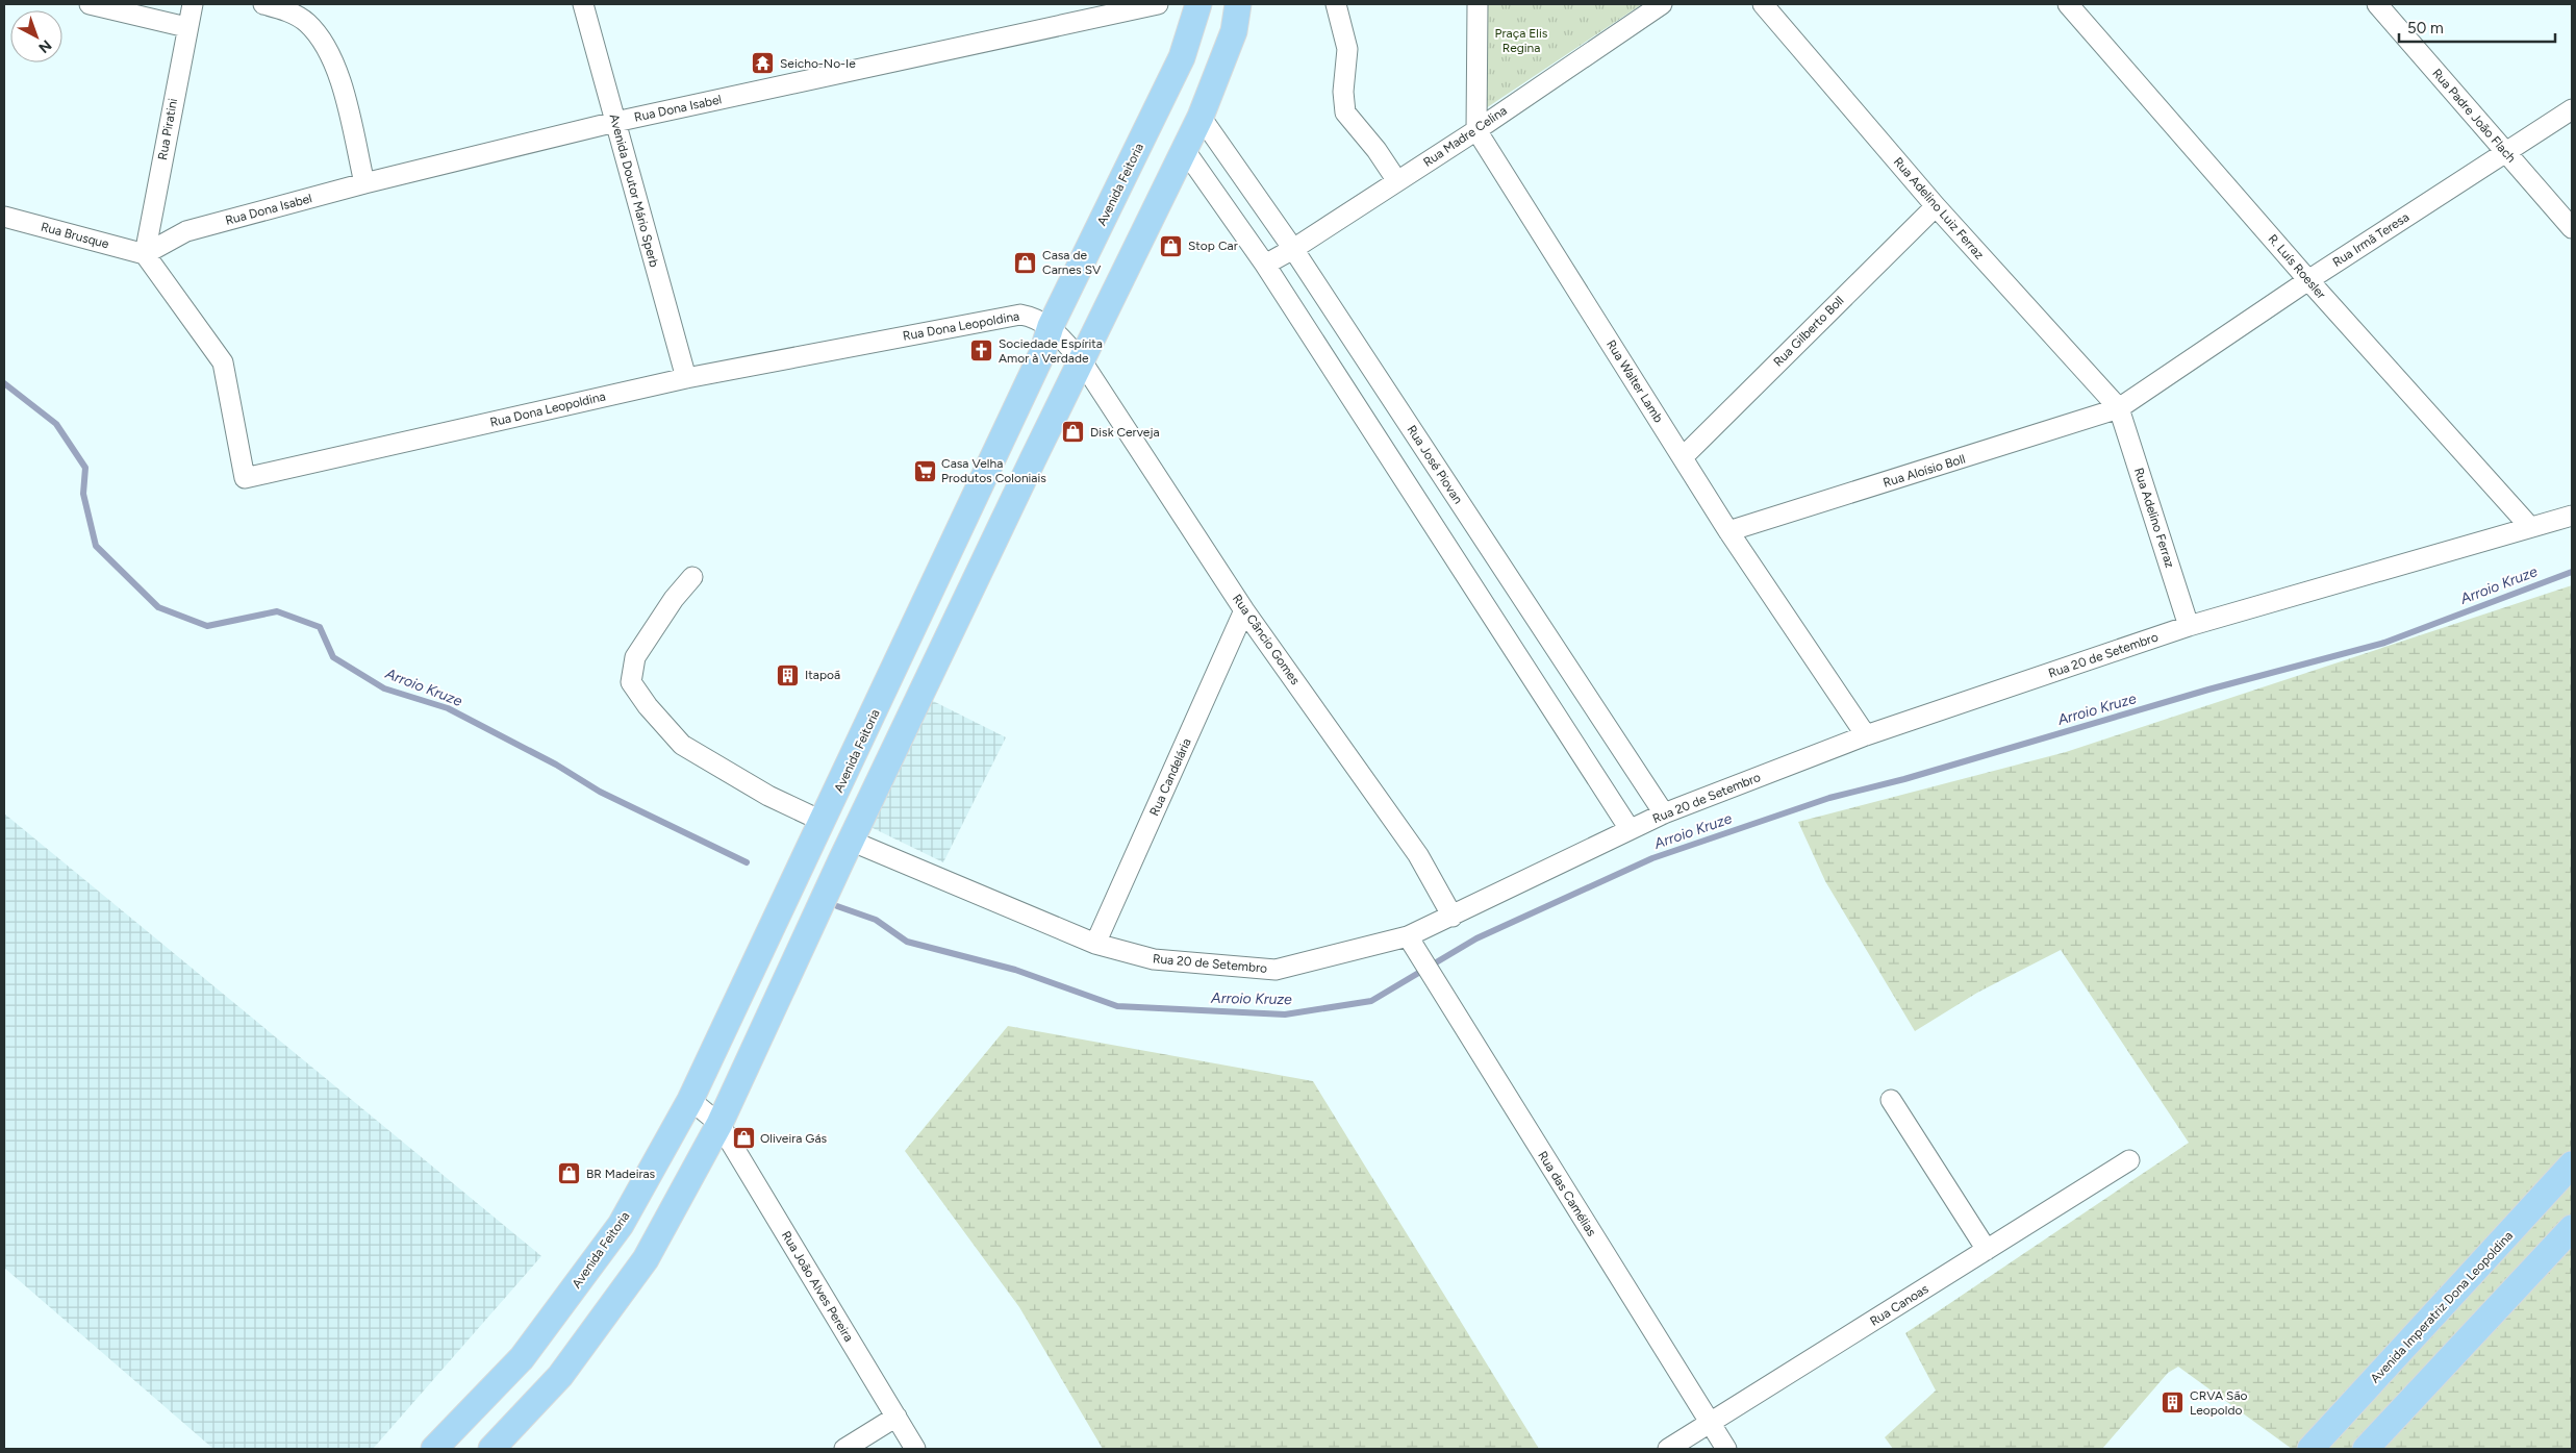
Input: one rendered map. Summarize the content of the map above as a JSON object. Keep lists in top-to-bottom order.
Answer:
{
  "streets": {
    "main road": ["Avenida Feitoria", "Avenida Imperatriz Dona Leopoldina"],
    "street": [
      "Rua Dona Isabel",
      "Rua Padre João Flach",
      "Rua Piratini",
      "Rua Madre Celina",
      "Avenida Doutor Mário Sperb",
      "Rua Adelino Luiz Ferraz",
      "Rua Brusque",
      "Rua Irmã Teresa",
      "R. Luís Roesler",
      "Rua Dona Leopoldina",
      "Rua Gilberto Boll",
      "Rua Walter Lamb",
      "Rua José Piovan",
      "Rua Aloísio Boll",
      "Rua Adelino Ferraz",
      "Rua Câncio Gomes",
      "Rua 20 de Setembro",
      "Rua Candelária",
      "Rua das Camélias",
      "Rua João Alves Pereira",
      "Rua Canoas"
    ]
  },
  "crossings": [
    ["Rua Dona Isabel", "Rua Piratini"],
    ["Rua Dona Isabel", "Avenida Doutor Mário Sperb"],
    ["Rua Dona Isabel", "Rua Brusque"],
    ["Rua Dona Isabel", "Rua Dona Leopoldina"],
    ["Rua Padre João Flach", "Rua Irmã Teresa"],
    ["Rua Piratini", "Rua Brusque"],
    ["Rua Piratini", "Rua Dona Leopoldina"],
    ["Rua Madre Celina", "Rua Walter Lamb"],
    ["Rua Madre Celina", "Rua José Piovan"],
    ["Avenida Feitoria", "Rua Dona Leopoldina"],
    ["Avenida Feitoria", "Rua João Alves Pereira"],
    ["Avenida Doutor Mário Sperb", "Rua Dona Leopoldina"],
    ["Rua Adelino Luiz Ferraz", "Rua Irmã Teresa"],
    ["Rua Adelino Luiz Ferraz", "Rua Gilberto Boll"],
    ["Rua Adelino Luiz Ferraz", "Rua Aloísio Boll"],
    ["Rua Adelino Luiz Ferraz", "Rua Adelino Ferraz"],
    ["Rua Brusque", "Rua Dona Leopoldina"],
    ["Rua Irmã Teresa", "R. Luís Roesler"],
    ["Rua Irmã Teresa", "Rua Aloísio Boll"],
    ["Rua Irmã Teresa", "Rua Adelino Ferraz"],
    ["R. Luís Roesler", "Rua 20 de Setembro"],
    ["Rua Dona Leopoldina", "Rua Câncio Gomes"],
    ["Rua Gilberto Boll", "Rua Walter Lamb"],
    ["Rua Walter Lamb", "Rua Aloísio Boll"],
    ["Rua Walter Lamb", "Rua 20 de Setembro"],
    ["Rua José Piovan", "Rua 20 de Setembro"],
    ["Rua Aloísio Boll", "Rua Adelino Ferraz"],
    ["Rua Adelino Ferraz", "Rua 20 de Setembro"],
    ["Rua Câncio Gomes", "Rua 20 de Setembro"],
    ["Rua Câncio Gomes", "Rua Candelária"],
    ["Rua 20 de Setembro", "Rua Candelária"],
    ["Rua 20 de Setembro", "Rua das Camélias"],
    ["Rua das Camélias", "Rua Canoas"]
  ],
  "water": ["Arroio Kruze"],
  "parks": ["Praça Elis Regina"],
  "places": {
    "temple": ["Seicho-No-Ie"],
    "shop": [
      "Stop Car",
      "Casa de Carnes SV",
      "Disk Cerveja",
      "Oliveira Gás",
      "BR Madeiras"
    ],
    "church": ["Sociedade Espírita Amor à Verdade"],
    "supermarket": ["Casa Velha Produtos Coloniais"],
    "building": ["Itapoã", "CRVA São Leopoldo"]
  },
  "scale_bar": "50 m",
  "north": "bottom right"
}
